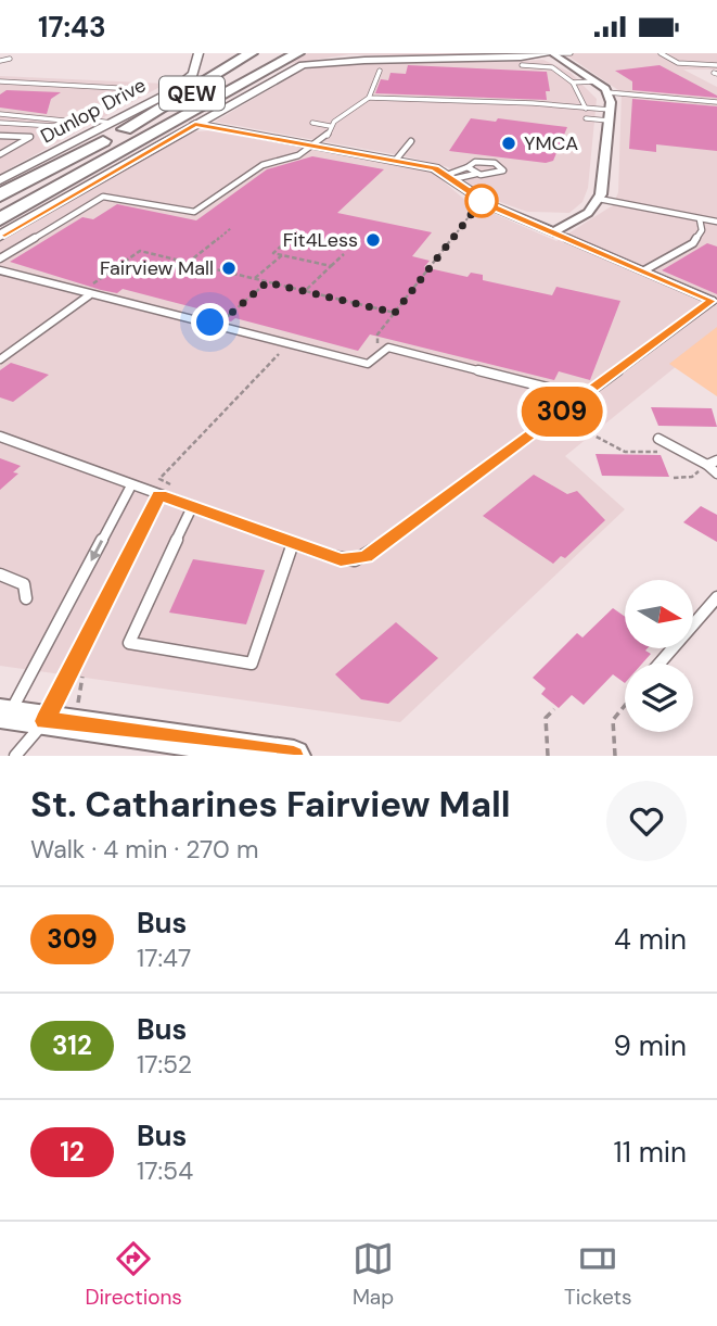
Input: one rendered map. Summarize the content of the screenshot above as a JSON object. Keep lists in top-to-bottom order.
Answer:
{
  "streets": {
    "highway": ["QEW"],
    "street": ["Dunlop Drive"]
  },
  "crossings": [
    ["QEW", "Dunlop Drive"]
  ],
  "places": ["YMCA", "Fit4Less", "Fairview Mall"],
  "lines": ["bus line 309"],
  "north": "right",
  "page": {
    "status": "17:43",
    "on_map": "309",
    "heading": ["St. Catharines Fairview Mall", "Walk · 4 min · 270 m"],
    "list": [
      {
        "mark": "309",
        "name": "Bus",
        "note": "17:47",
        "value": "4 min"
      },
      {
        "mark": "312",
        "name": "Bus",
        "note": "17:52",
        "value": "9 min"
      },
      {
        "mark": "12",
        "name": "Bus",
        "note": "17:54",
        "value": "11 min"
      }
    ],
    "tabs": ["Directions", "Map", "Tickets"]
  }
}
